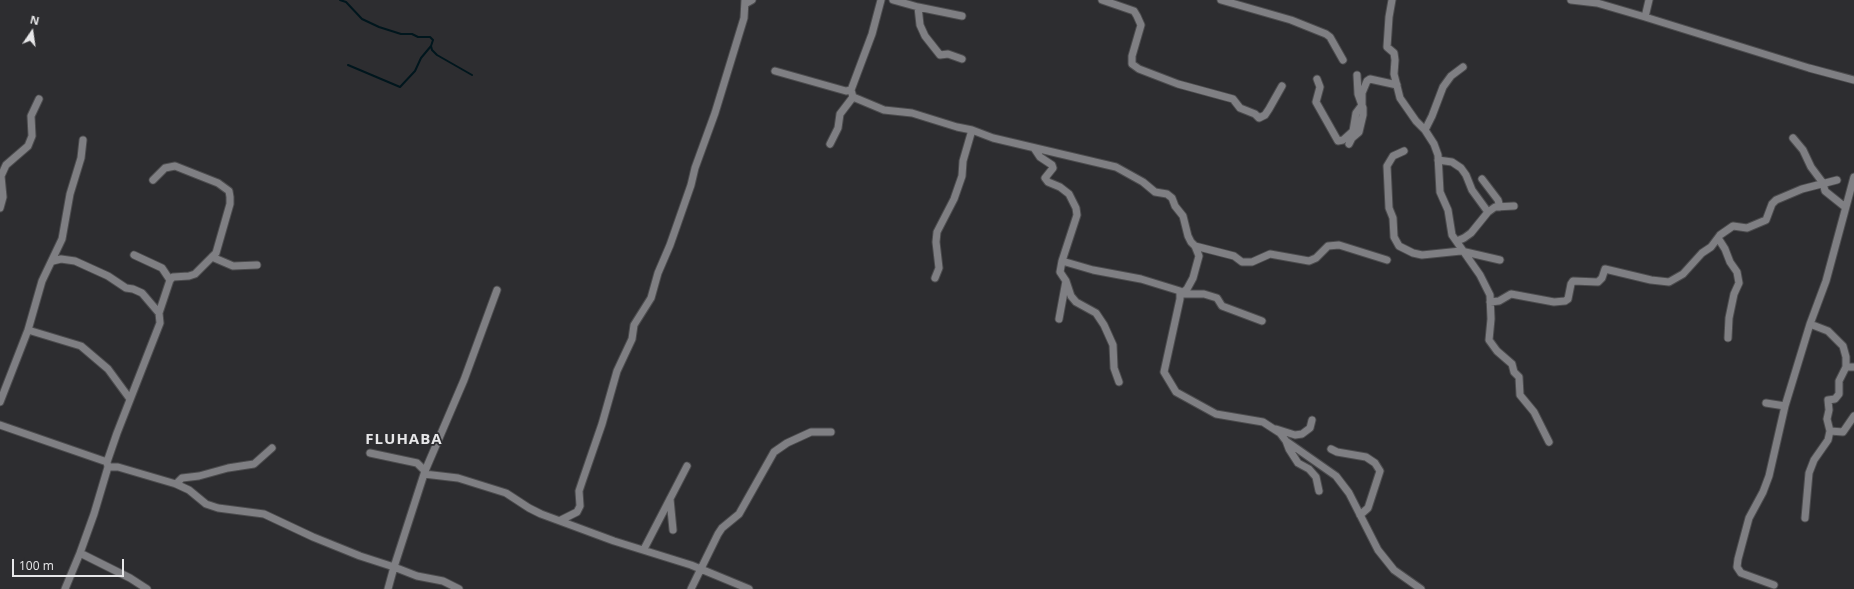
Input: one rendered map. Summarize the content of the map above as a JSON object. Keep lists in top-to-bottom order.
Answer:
{
  "districts": ["FLUHABA"],
  "scale_bar": "100 m",
  "north": "top"
}
